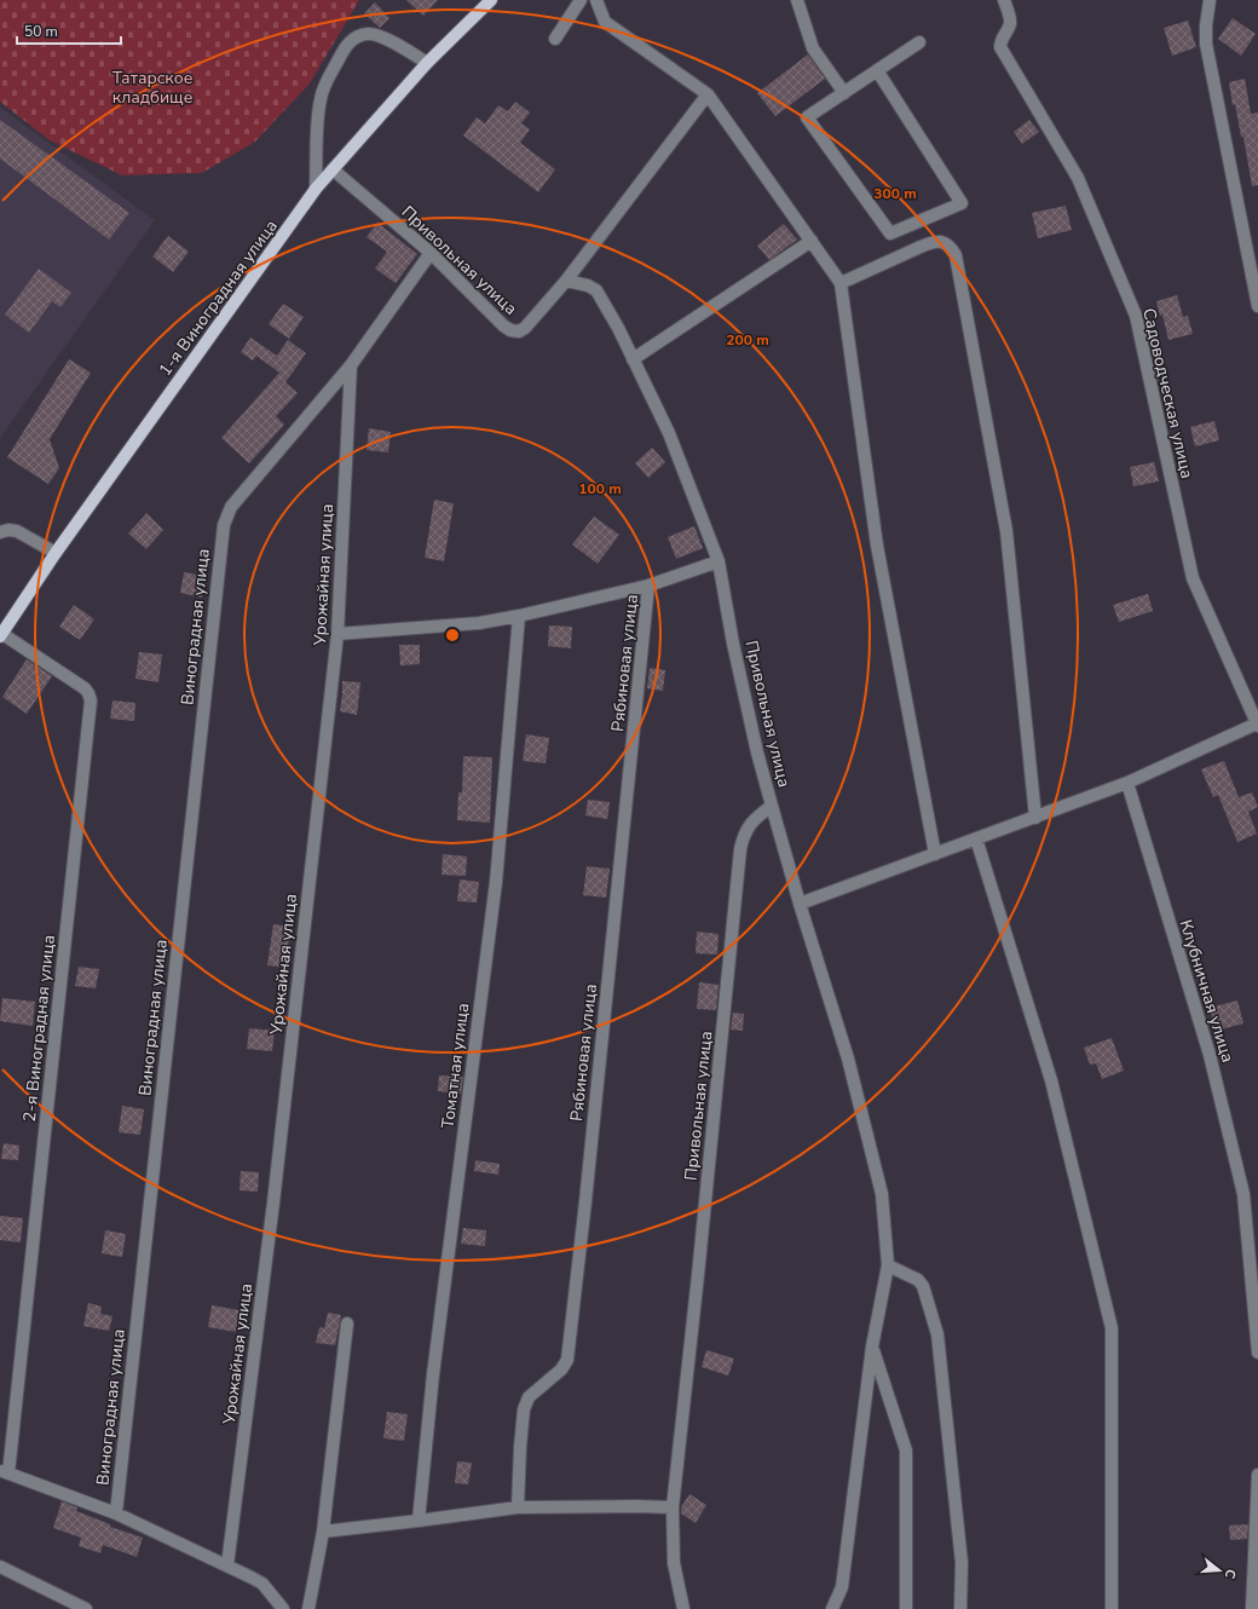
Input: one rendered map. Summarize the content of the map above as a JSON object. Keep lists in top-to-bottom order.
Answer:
{
  "streets": {
    "main road": ["1-я Виноградная улица"],
    "street": [
      "Привольная улица",
      "Садоводческая улица",
      "Урожайная улица",
      "Виноградная улица",
      "Рябиновая улица",
      "Клубничная улица",
      "2-я Виноградная улица",
      "Томатная улица"
    ]
  },
  "crossings": [
    ["Привольная улица", "1-я Виноградная улица"],
    ["Привольная улица", "Виноградная улица"],
    ["1-я Виноградная улица", "2-я Виноградная улица"],
    ["Урожайная улица", "Виноградная улица"],
    ["Урожайная улица", "2-я Виноградная улица"],
    ["Виноградная улица", "2-я Виноградная улица"]
  ],
  "parks": ["Татарское кладбище"],
  "scale_bar": "50 m",
  "north": "right",
  "rings": ["300 m", "200 m", "100 m"]
}
